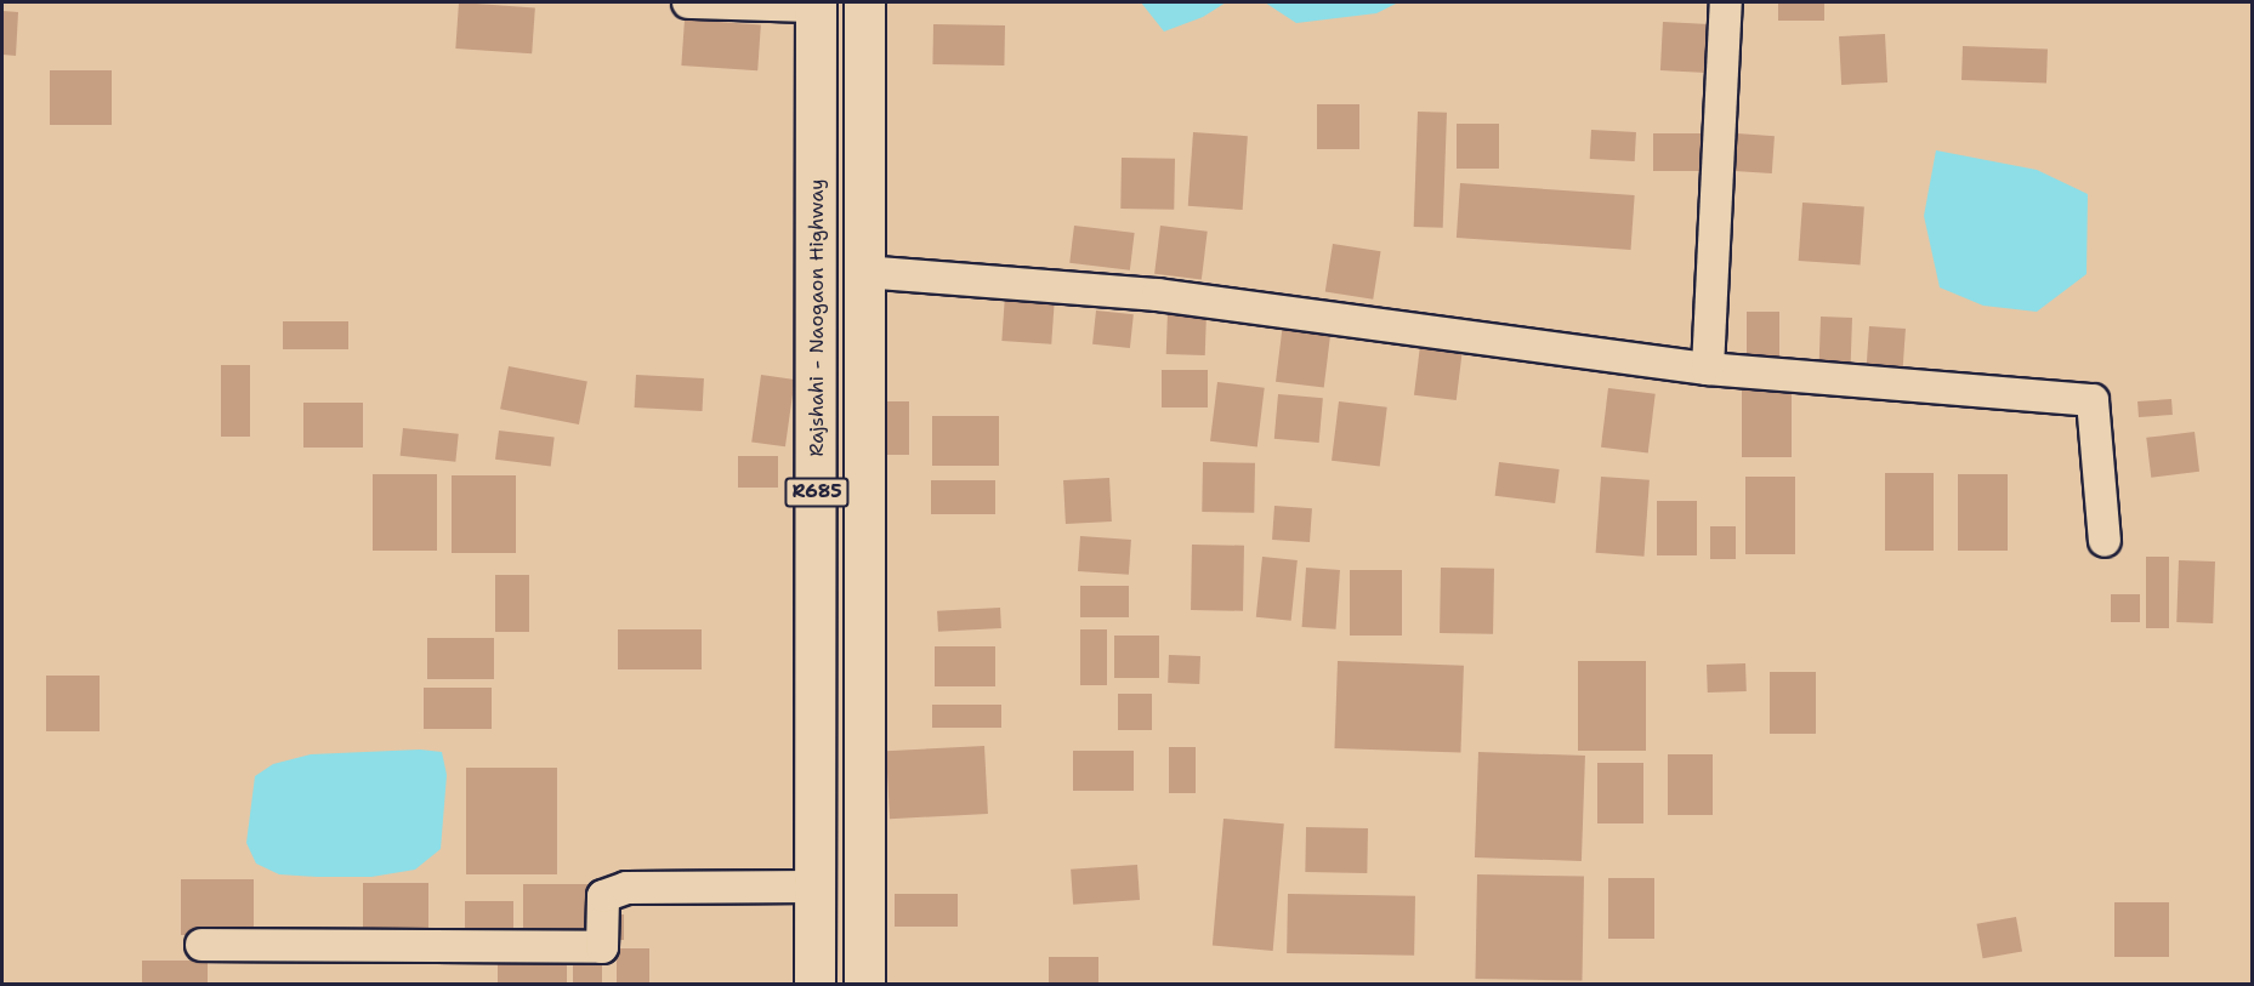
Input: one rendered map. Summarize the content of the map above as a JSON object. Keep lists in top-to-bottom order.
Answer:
{
  "streets": {
    "main road": ["Rajshahi - Naogaon Highway", "R685"]
  }
}
